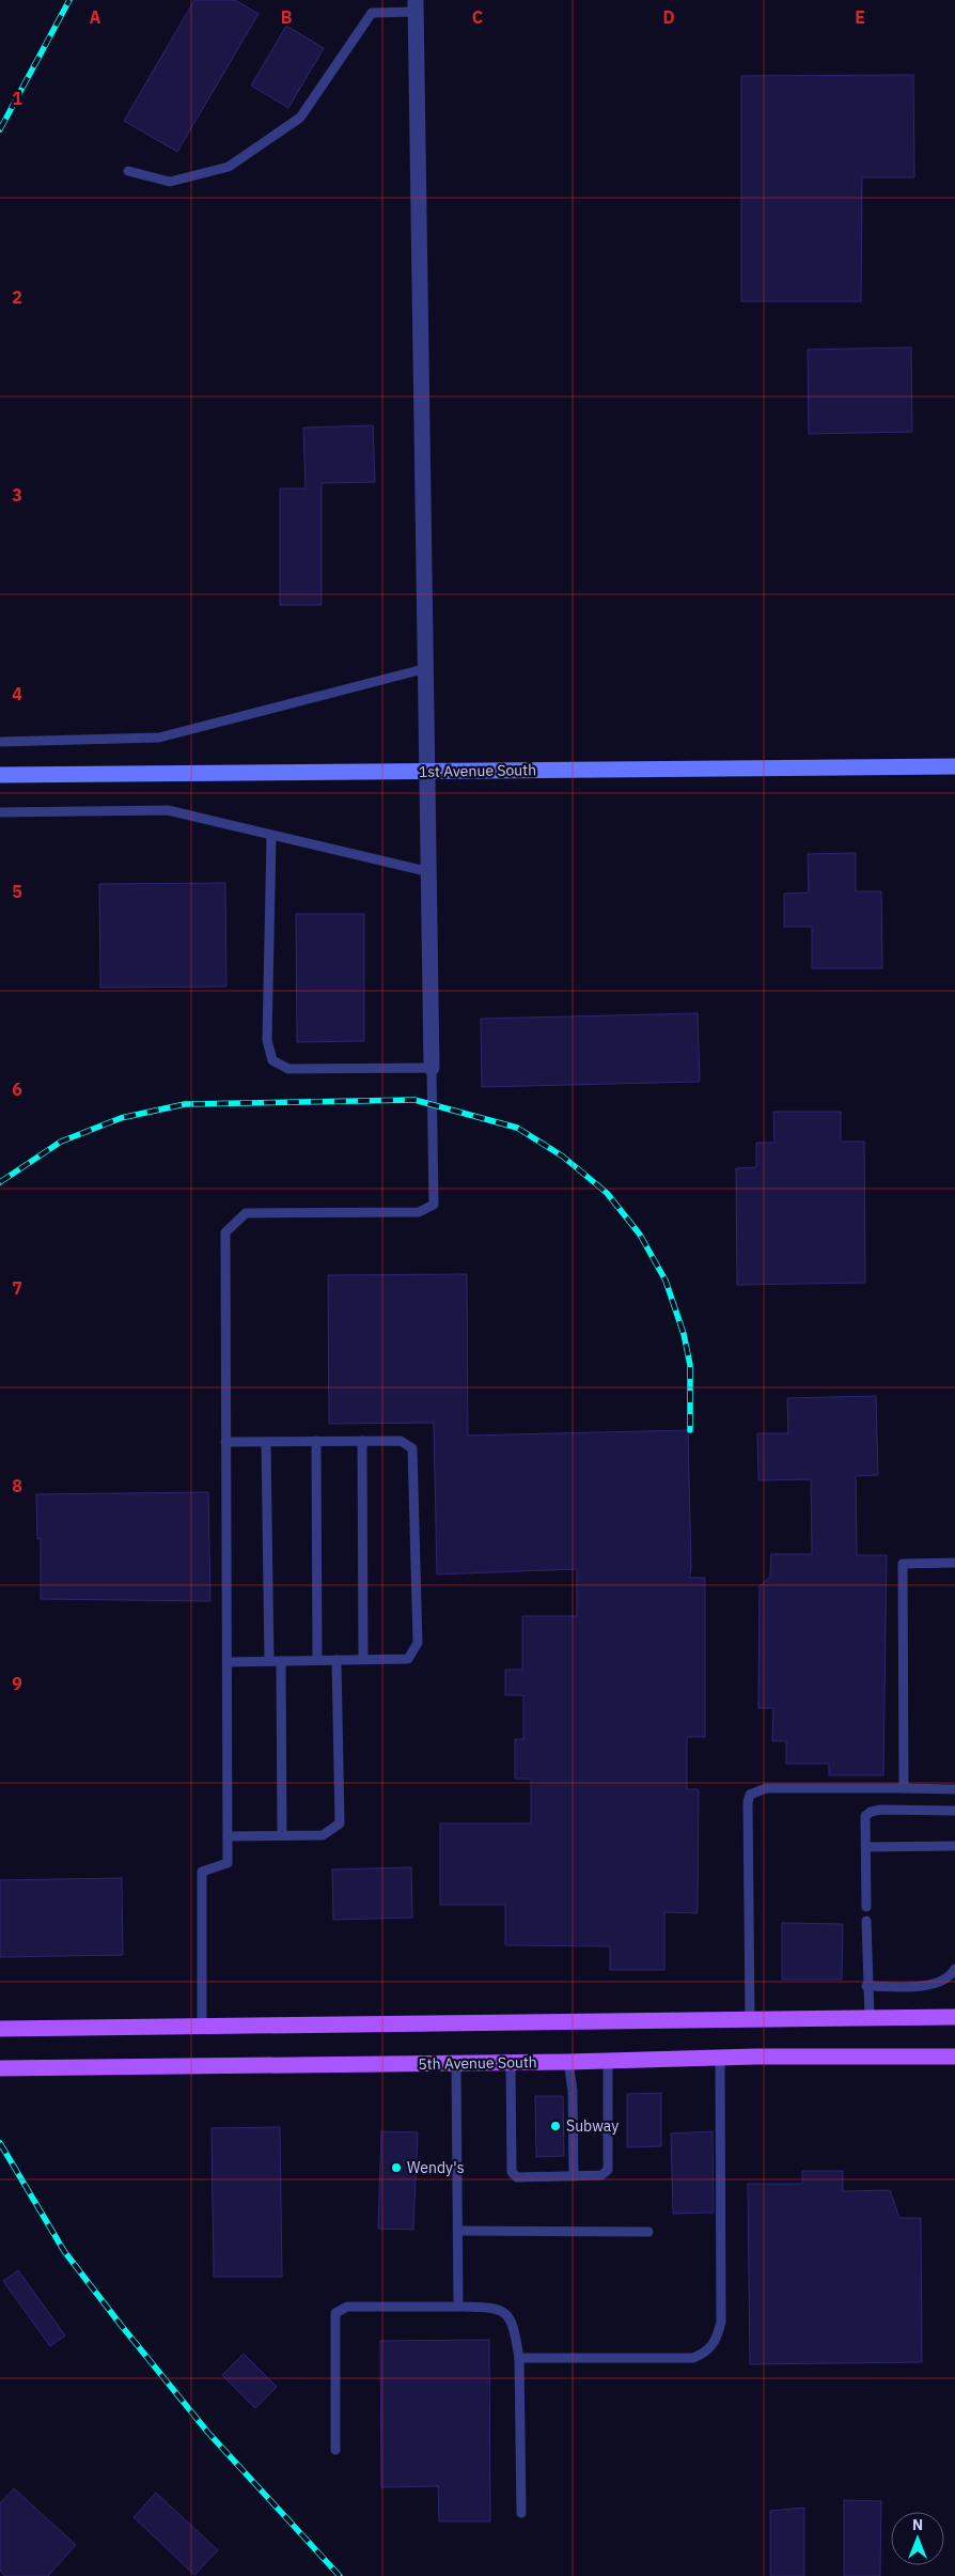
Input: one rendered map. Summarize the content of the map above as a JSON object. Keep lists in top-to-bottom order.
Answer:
{
  "streets": {
    "main road": ["1st Avenue South", "5th Avenue South"]
  },
  "places": ["Subway", "Wendy's"],
  "north": "top",
  "grid": {
    "columns": [
      "A",
      "B",
      "C",
      "D",
      "E"
    ],
    "rows": [
      "1",
      "2",
      "3",
      "4",
      "5",
      "6",
      "7",
      "8",
      "9"
    ]
  }
}
